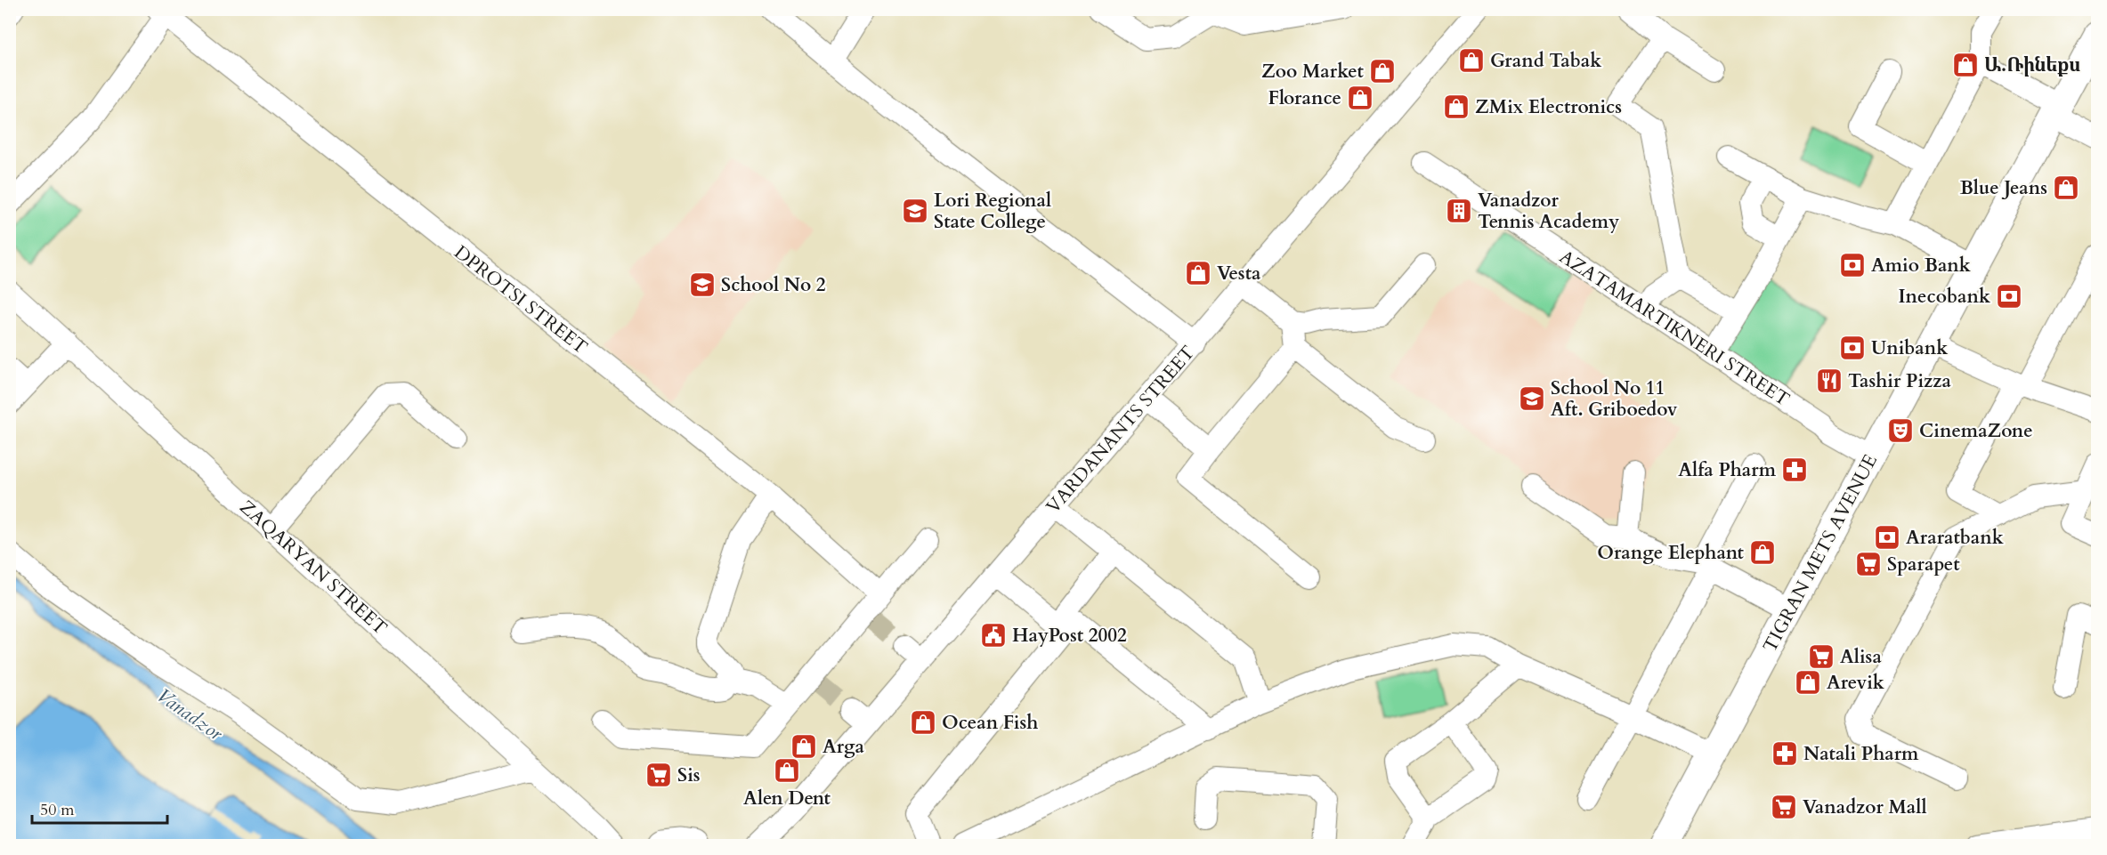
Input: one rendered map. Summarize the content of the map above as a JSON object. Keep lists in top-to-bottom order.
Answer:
{
  "streets": {
    "main road": ["TIGRAN METS AVENUE"],
    "street": [
      "DPROTSI STREET",
      "AZATAMARTIKNERI STREET",
      "VARDANANTS STREET",
      "ZAQARYAN STREET"
    ]
  },
  "crossings": [
    ["AZATAMARTIKNERI STREET", "TIGRAN METS AVENUE"]
  ],
  "water": ["Vanadzor"],
  "places": {
    "shop": [
      "Grand Tabak",
      "Ա.Ռինեքս",
      "Zoo Market",
      "Florance",
      "ZMix Electronics",
      "Blue Jeans",
      "Vesta",
      "Orange Elephant",
      "Arevik",
      "Ocean Fish",
      "Arga",
      "Alen Dent"
    ],
    "school or university": ["Lori Regional State College", "School No 2", "School No 11 Aft. Griboedov"],
    "building": ["Vanadzor Tennis Academy"],
    "bank": [
      "Amio Bank",
      "Inecobank",
      "Unibank",
      "Araratbank"
    ],
    "restaurant": ["Tashir Pizza"],
    "theatre": ["CinemaZone"],
    "pharmacy": ["Alfa Pharm", "Natali Pharm"],
    "supermarket": [
      "Sparapet",
      "Alisa",
      "Sis",
      "Vanadzor Mall"
    ],
    "public building": ["HayPost 2002"]
  },
  "scale_bar": "50 m"
}
